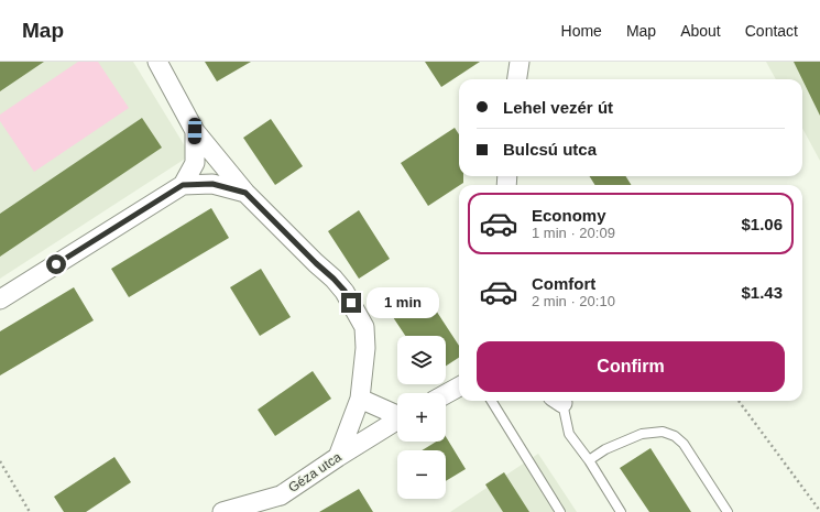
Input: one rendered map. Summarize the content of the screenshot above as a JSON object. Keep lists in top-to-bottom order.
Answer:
{
  "streets": {
    "street": ["Géza utca"]
  },
  "page": {
    "header": "Map",
    "nav": [
      "Home",
      "Map",
      "About",
      "Contact"
    ],
    "banner": ["Lehel vezér út", "Bulcsú utca"],
    "list": [
      {
        "name": "Economy",
        "note": "1 min · 20:09",
        "value": "$1.06"
      },
      {
        "name": "Comfort",
        "note": "2 min · 20:10",
        "value": "$1.43"
      }
    ],
    "bubble": "1 min",
    "buttons": "Confirm",
    "map_buttons": ["+", "−"]
  }
}
